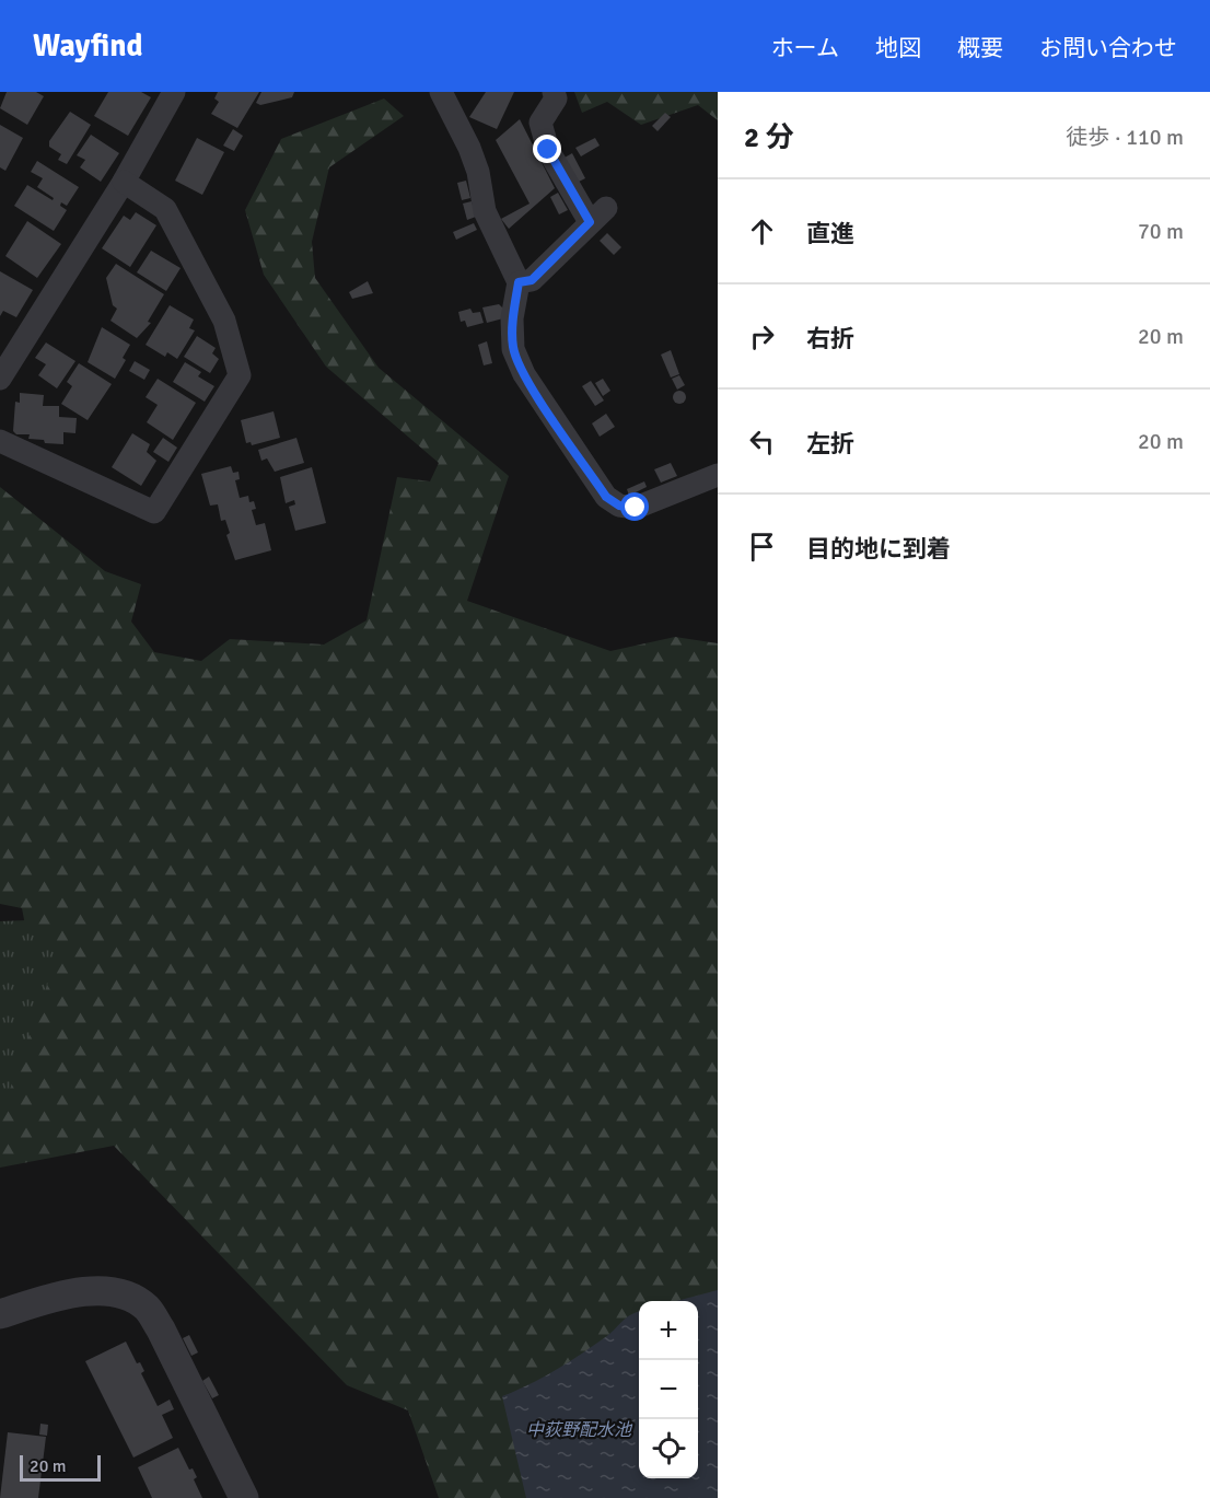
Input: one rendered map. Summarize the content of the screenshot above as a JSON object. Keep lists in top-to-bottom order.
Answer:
{
  "water": ["中荻野配水池"],
  "scale_bar": "20 m",
  "page": {
    "header": "Wayfind",
    "nav": [
      "ホーム",
      "地図",
      "概要",
      "お問い合わせ"
    ],
    "heading": ["2 分", "徒歩 · 110 m"],
    "list": [
      ["直進", "70 m"],
      ["右折", "20 m"],
      ["左折", "20 m"],
      "目的地に到着"
    ],
    "map_buttons": ["+", "−"],
    "scale": "20 m"
  }
}
